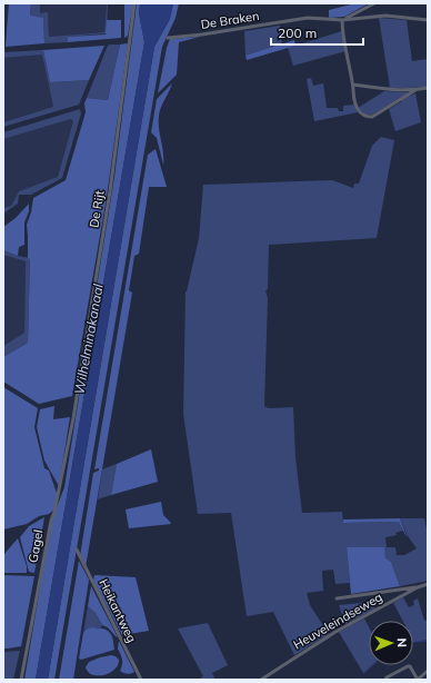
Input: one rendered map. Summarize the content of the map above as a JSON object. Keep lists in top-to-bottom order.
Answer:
{
  "streets": {
    "street": [
      "De Braken",
      "De Rijt",
      "Gagel",
      "Heikantweg",
      "Heuveleindseweg"
    ]
  },
  "crossings": [
    ["De Rijt", "Gagel"]
  ],
  "water": ["Wilhelminakanaal"],
  "scale_bar": "200 m",
  "north": "right"
}
